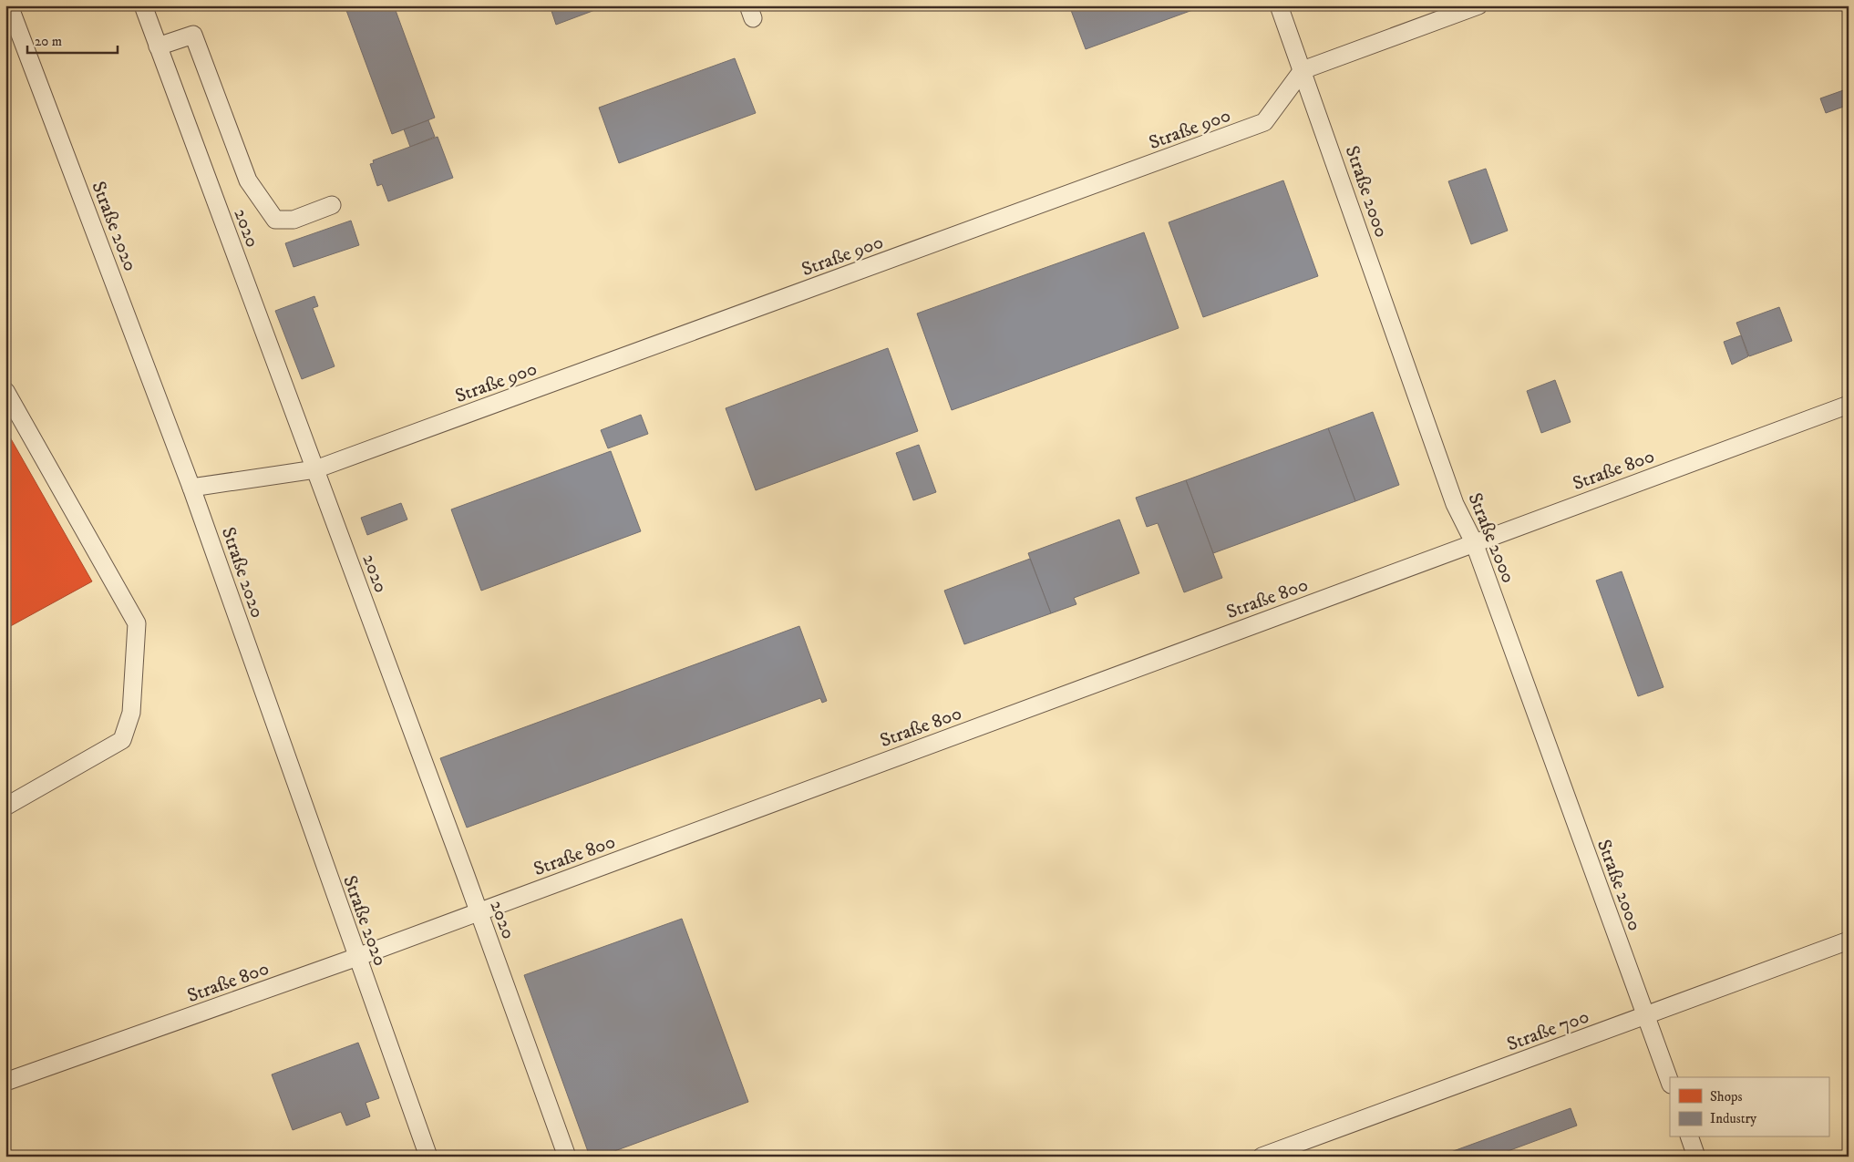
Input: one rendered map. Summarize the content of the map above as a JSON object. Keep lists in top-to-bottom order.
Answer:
{
  "streets": {
    "lane": [
      "Straße 900",
      "Straße 2000",
      "Straße 2020",
      "2020",
      "Straße 800",
      "Straße 700"
    ]
  },
  "crossings": [
    ["Straße 900", "Straße 2000"],
    ["Straße 900", "Straße 2020"],
    ["Straße 900", "2020"],
    ["Straße 2000", "Straße 800"],
    ["Straße 2000", "Straße 700"],
    ["Straße 2020", "Straße 800"],
    ["2020", "Straße 800"]
  ],
  "legend": ["Shops", "Industry"],
  "scale_bar": "20 m"
}
